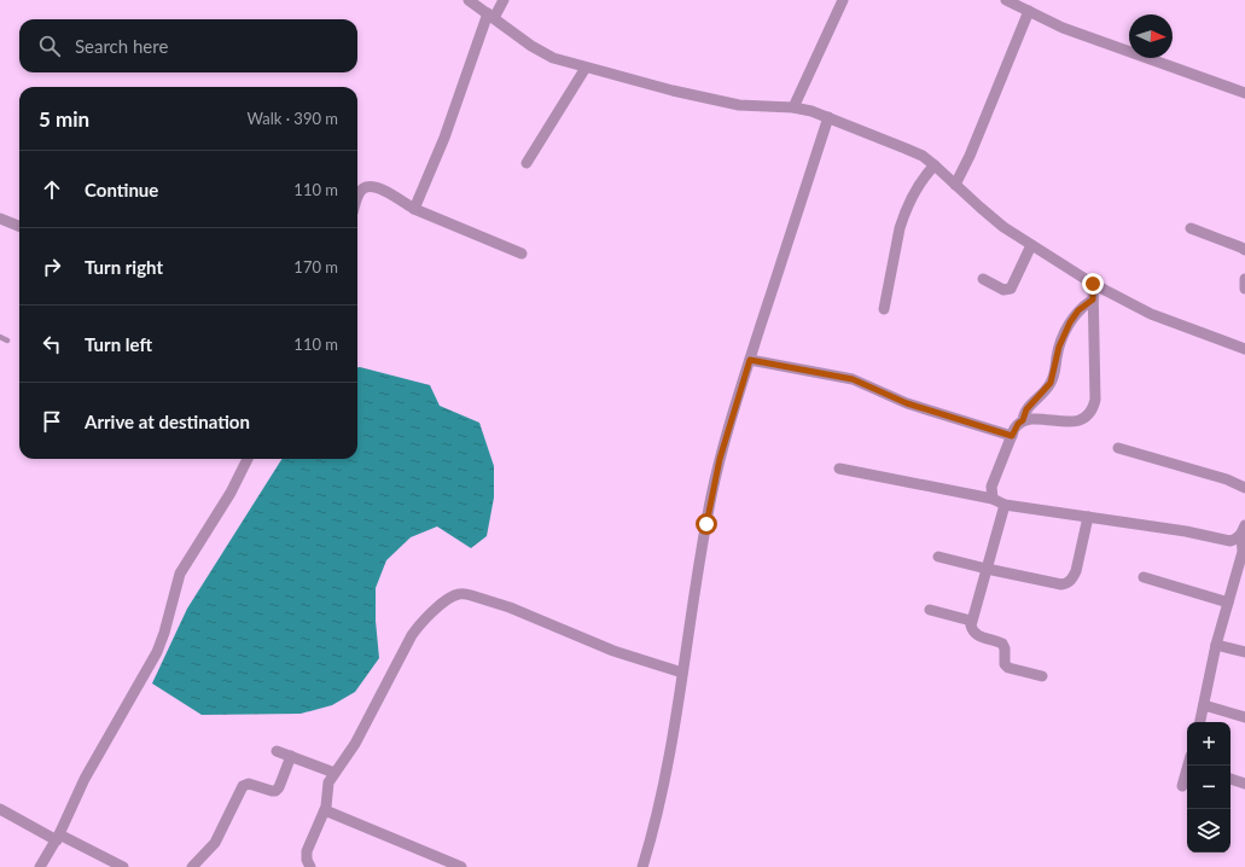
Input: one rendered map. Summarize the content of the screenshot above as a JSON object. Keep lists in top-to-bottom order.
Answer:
{
  "north": "right",
  "page": {
    "search": "Search here",
    "heading": ["5 min", "Walk · 390 m"],
    "list": [
      ["Continue", "110 m"],
      ["Turn right", "170 m"],
      ["Turn left", "110 m"],
      "Arrive at destination"
    ],
    "map_buttons": ["+", "−"]
  }
}
